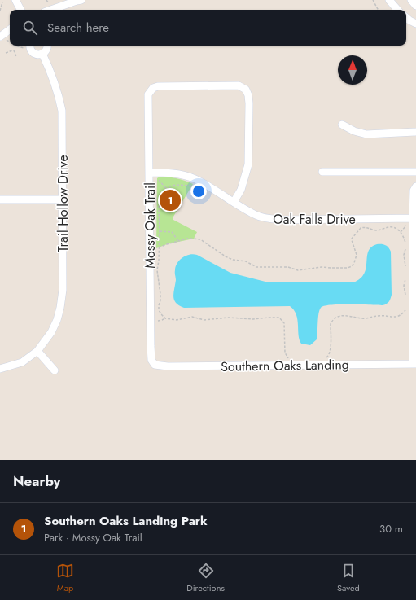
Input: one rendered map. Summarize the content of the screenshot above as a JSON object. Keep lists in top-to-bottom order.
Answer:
{
  "streets": {
    "street": [
      "Trail Hollow Drive",
      "Oak Falls Drive",
      "Mossy Oak Trail",
      "Southern Oaks Landing"
    ]
  },
  "crossings": [
    ["Oak Falls Drive", "Mossy Oak Trail"],
    ["Mossy Oak Trail", "Southern Oaks Landing"]
  ],
  "north": "top",
  "page": {
    "search": "Search here",
    "pins": "1",
    "heading": "Nearby",
    "list": [
      {
        "mark": "1",
        "name": "Southern Oaks Landing Park",
        "note": "Park · Mossy Oak Trail",
        "value": "30 m"
      }
    ],
    "nav": ["Map", "Directions", "Saved"]
  }
}
